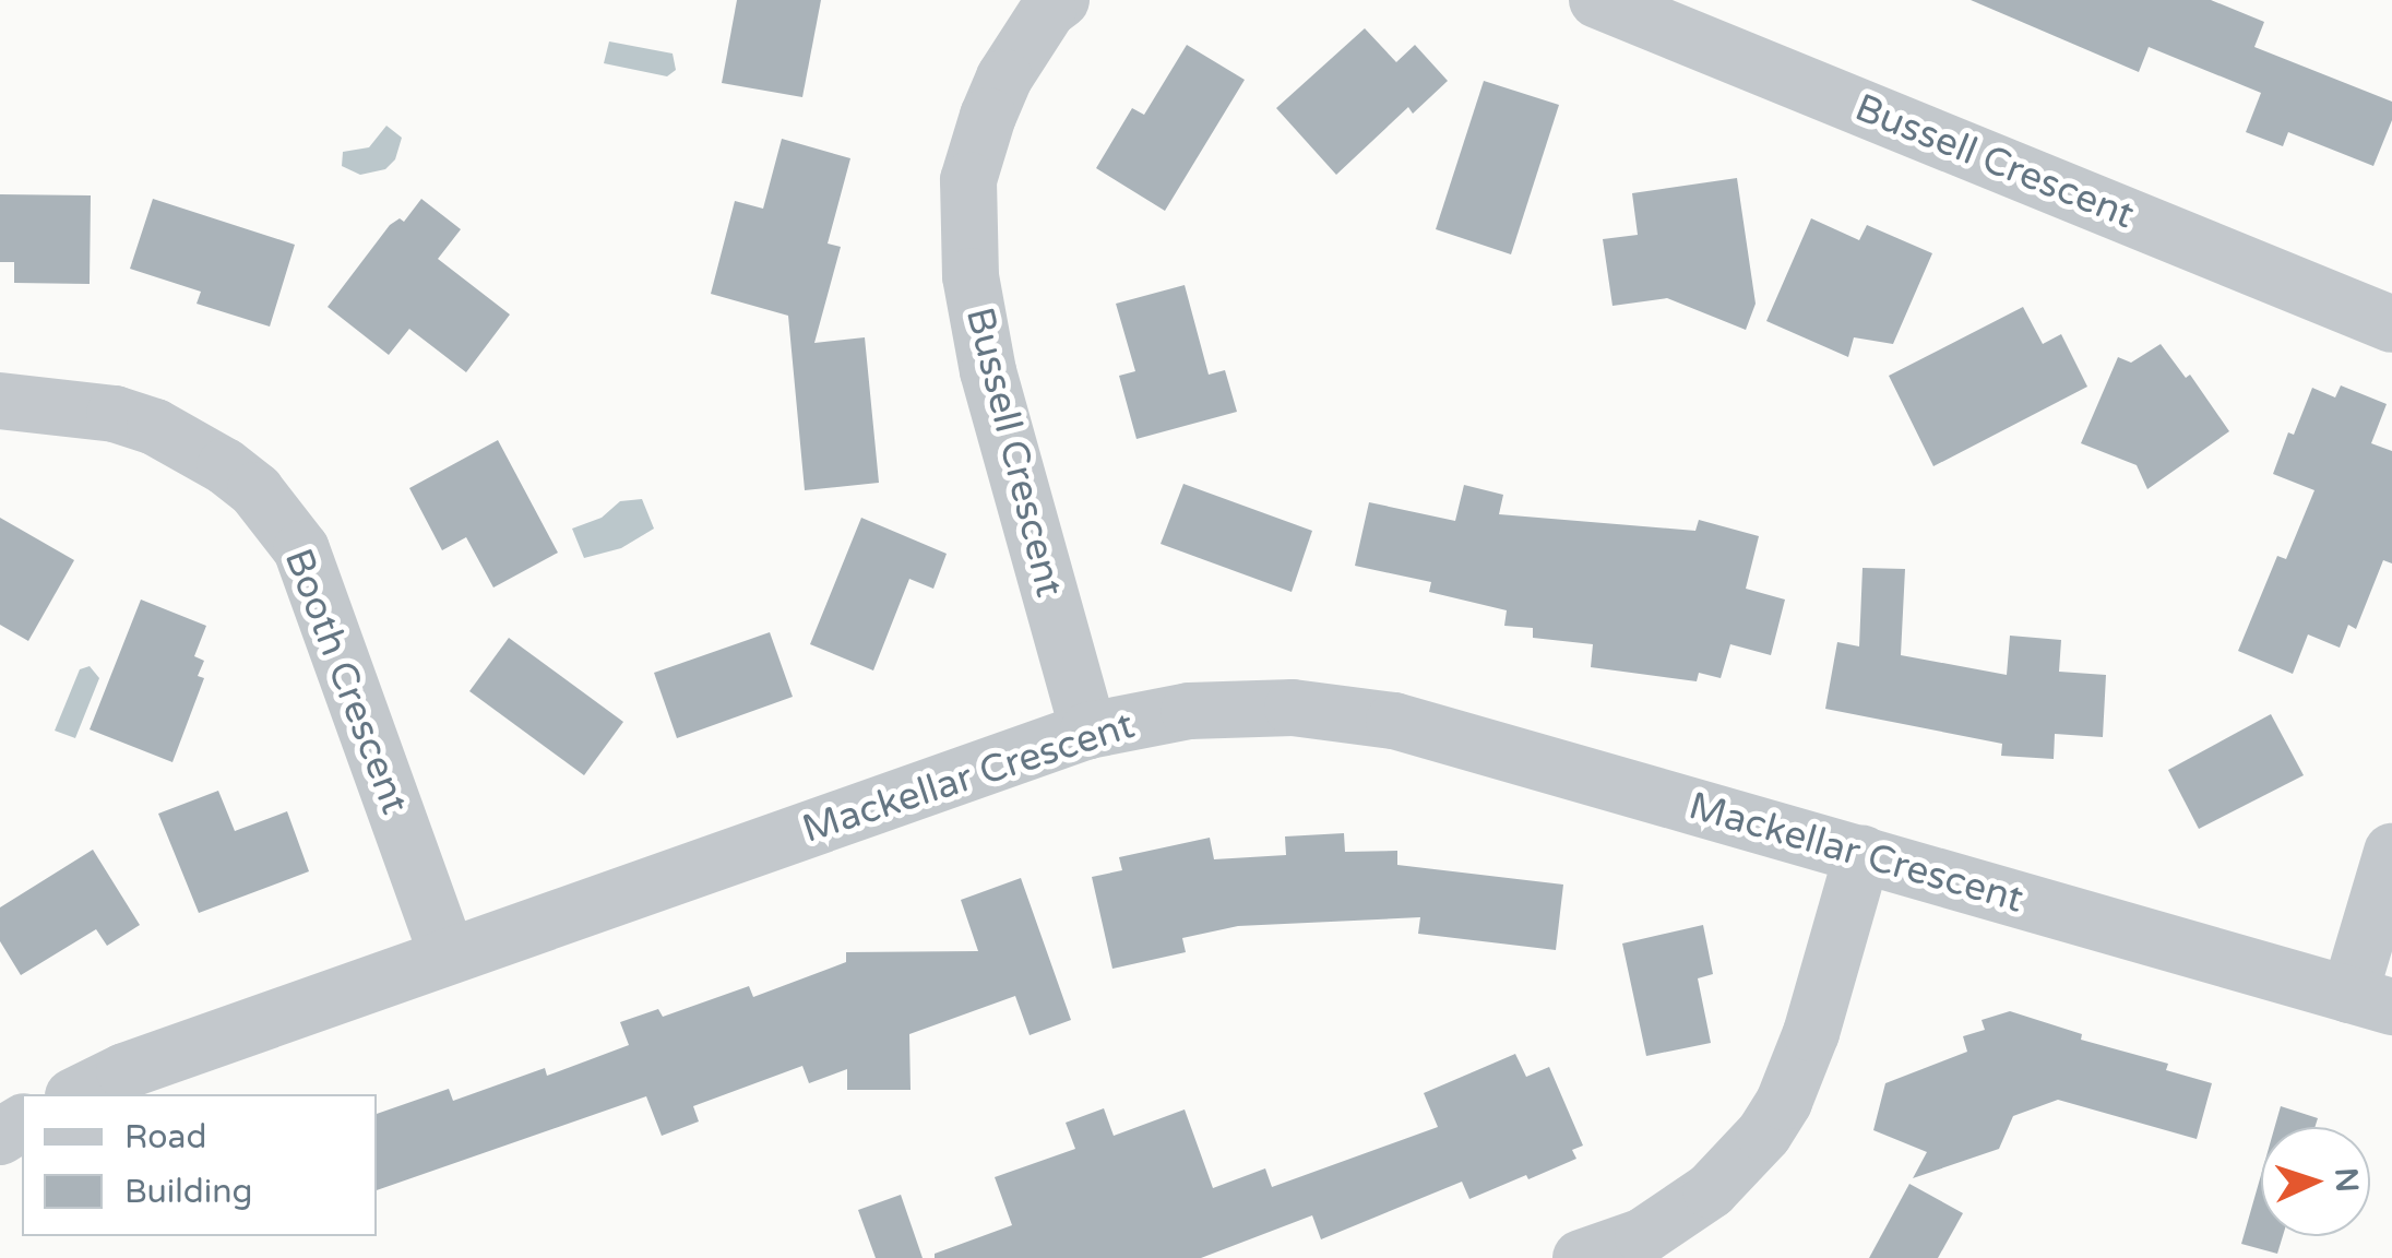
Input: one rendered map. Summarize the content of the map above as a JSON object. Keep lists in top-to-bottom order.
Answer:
{
  "streets": {
    "street": ["Bussell Crescent", "Booth Crescent", "Mackellar Crescent"]
  },
  "crossings": [
    ["Bussell Crescent", "Mackellar Crescent"],
    ["Booth Crescent", "Mackellar Crescent"]
  ],
  "legend": ["Road", "Building"],
  "north": "right"
}
